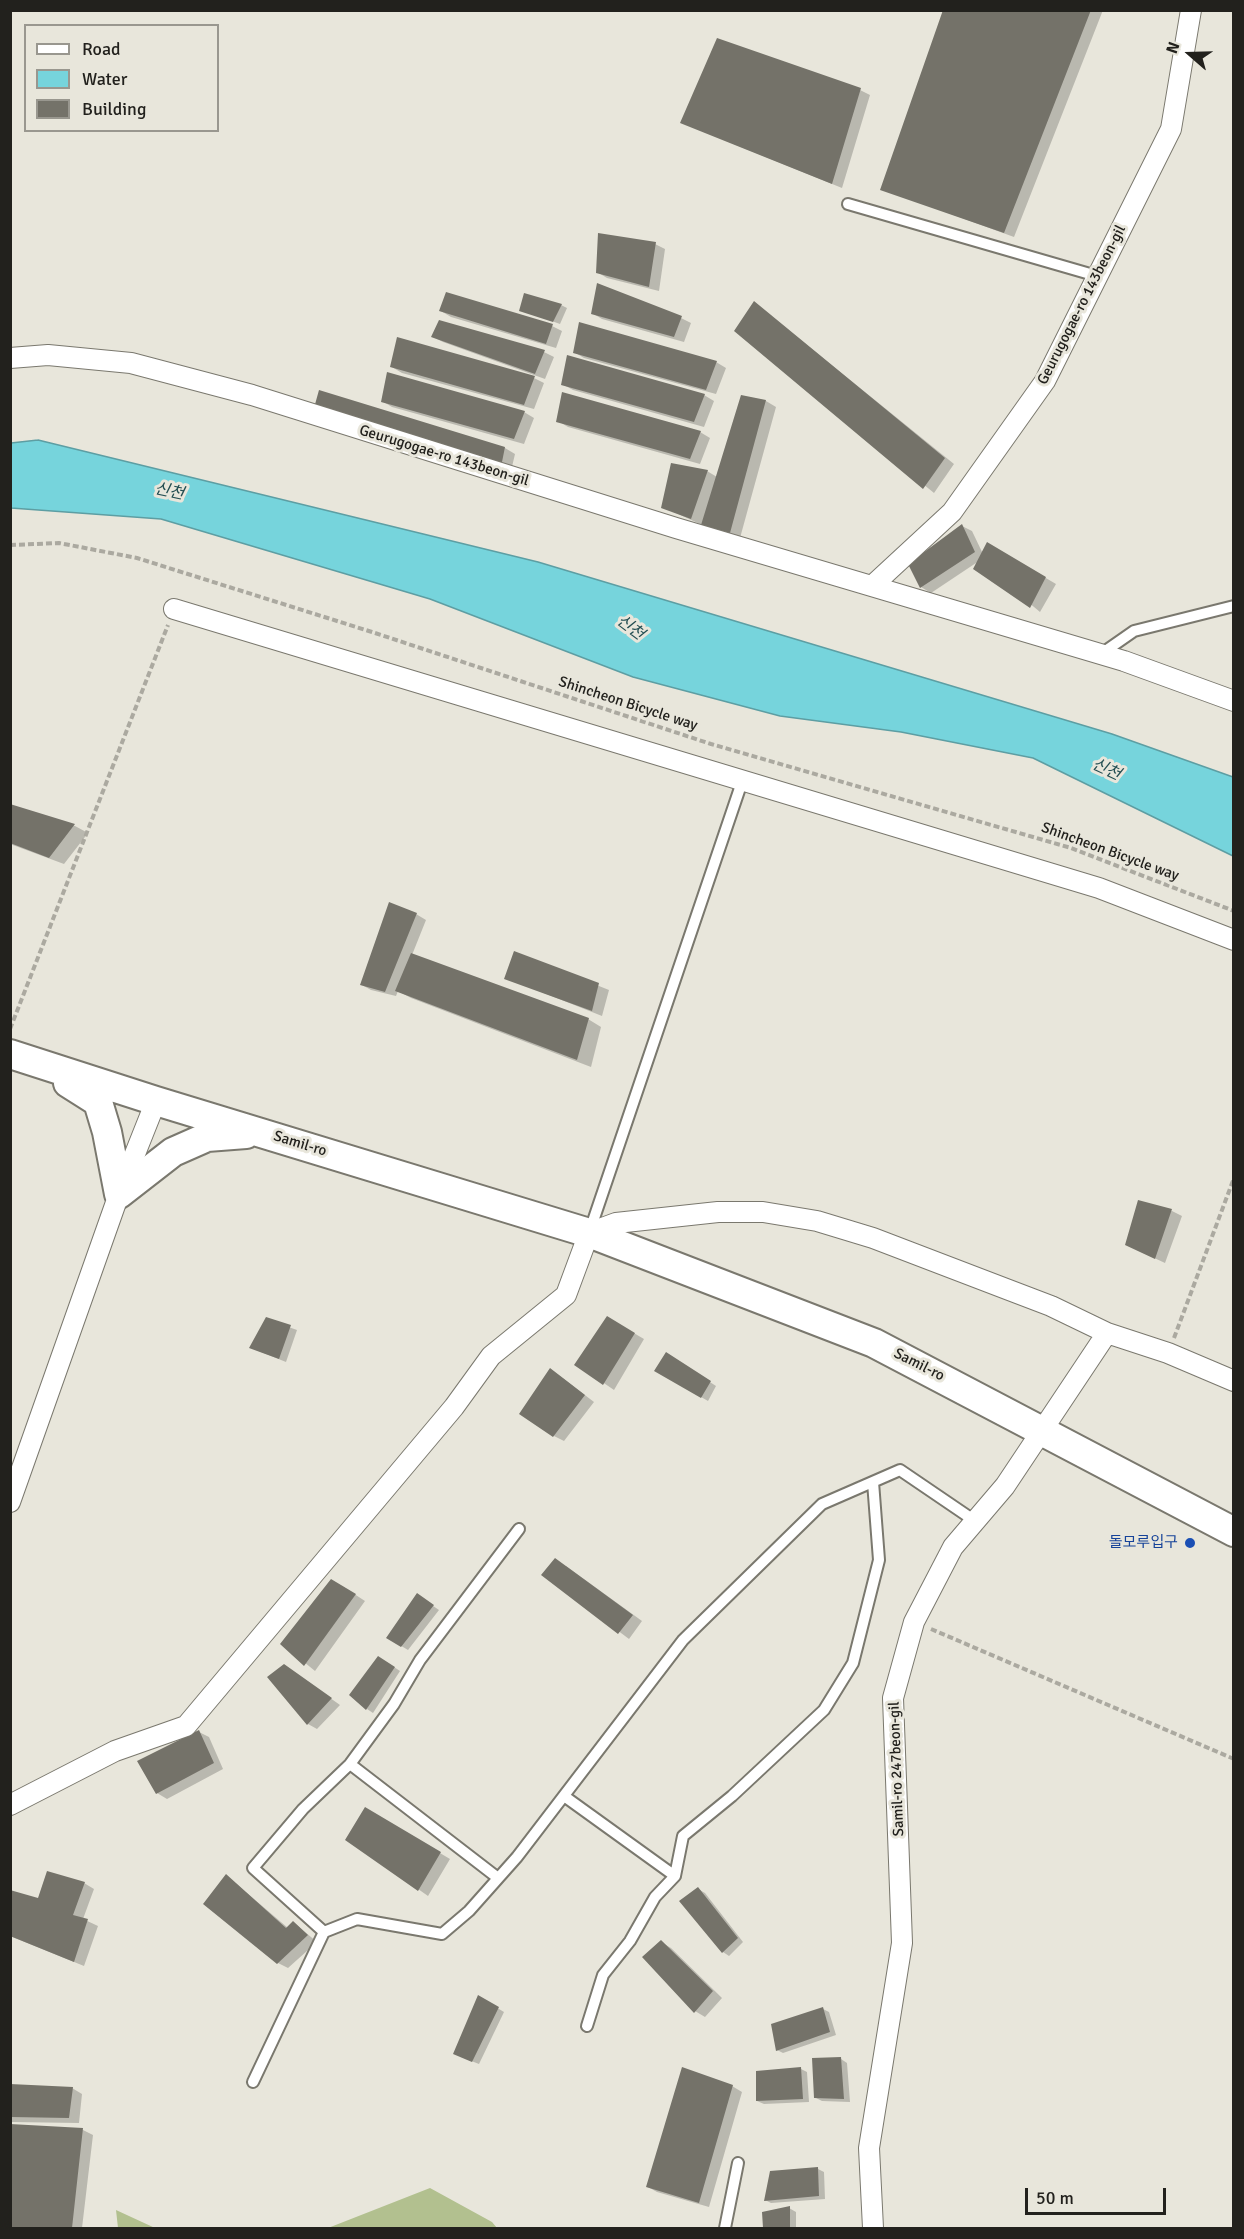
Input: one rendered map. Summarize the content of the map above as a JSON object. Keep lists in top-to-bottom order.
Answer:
{
  "streets": {
    "main road": ["Samil-ro"],
    "street": ["Geurugogae-ro 143beon-gil", "Samil-ro 247beon-gil"],
    "path": ["Shincheon Bicycle way"]
  },
  "crossings": [
    ["Samil-ro", "Samil-ro 247beon-gil"]
  ],
  "water": ["신천"],
  "places": ["돌모루입구"],
  "legend": ["Road", "Water", "Building"],
  "scale_bar": "50 m",
  "north": "left"
}
